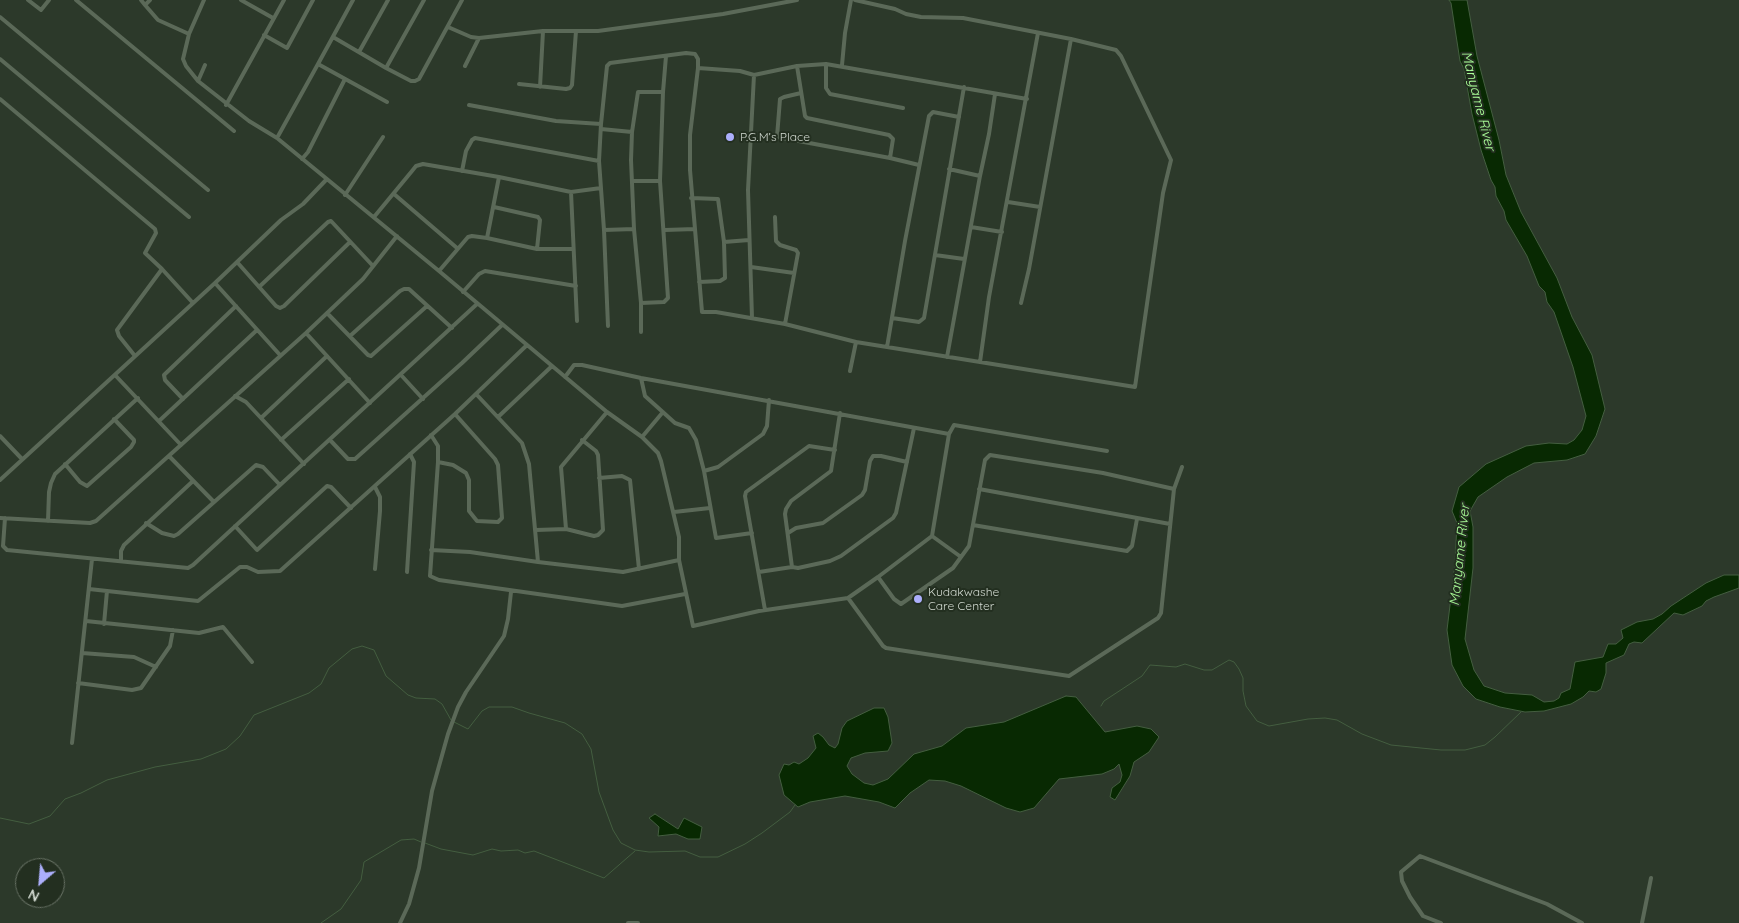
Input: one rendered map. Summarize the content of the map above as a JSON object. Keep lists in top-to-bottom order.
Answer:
{
  "water": ["Manyame River"],
  "places": ["P.G.M’s Place", "Kudakwashe Care Center"],
  "north": "bottom left"
}
